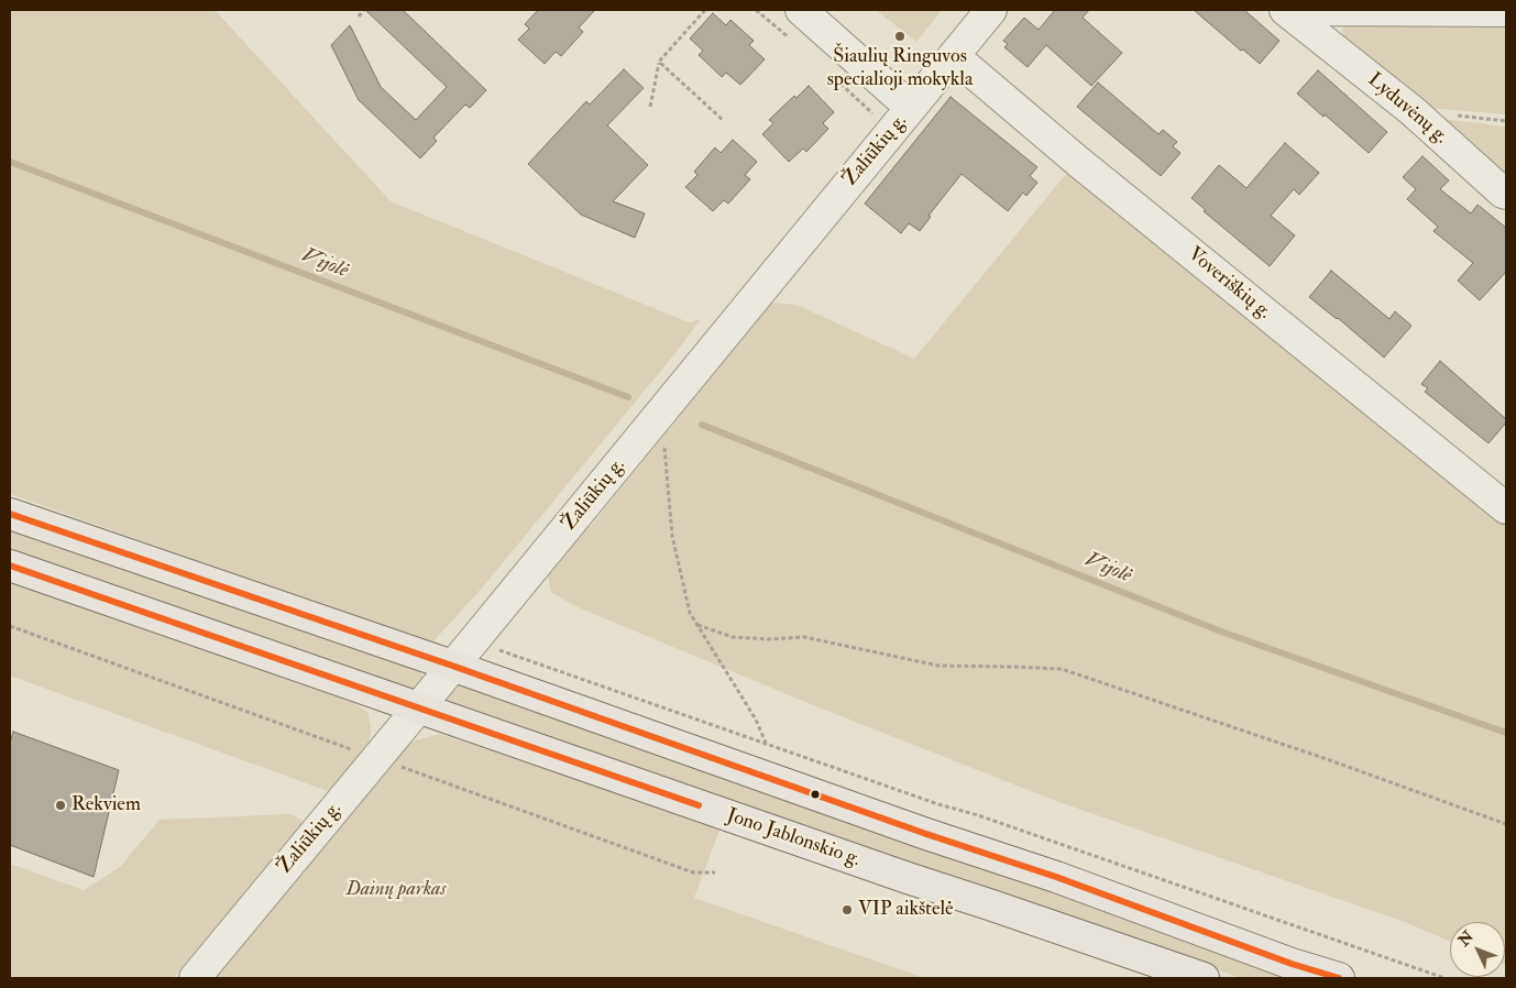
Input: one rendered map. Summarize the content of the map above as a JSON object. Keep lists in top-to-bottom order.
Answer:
{
  "streets": {
    "main road": ["Jono Jablonskio g."],
    "street": ["Lyduvėnų g.", "Žaliūkių g.", "Voveriškių g."]
  },
  "crossings": [
    ["Žaliūkių g.", "Voveriškių g."],
    ["Žaliūkių g.", "Jono Jablonskio g."]
  ],
  "water": ["Vijolė"],
  "parks": ["Dainų parkas"],
  "places": ["Šiaulių Ringuvos specialioji mokykla", "Rekviem", "VIP aikštelė"],
  "north": "top left"
}
